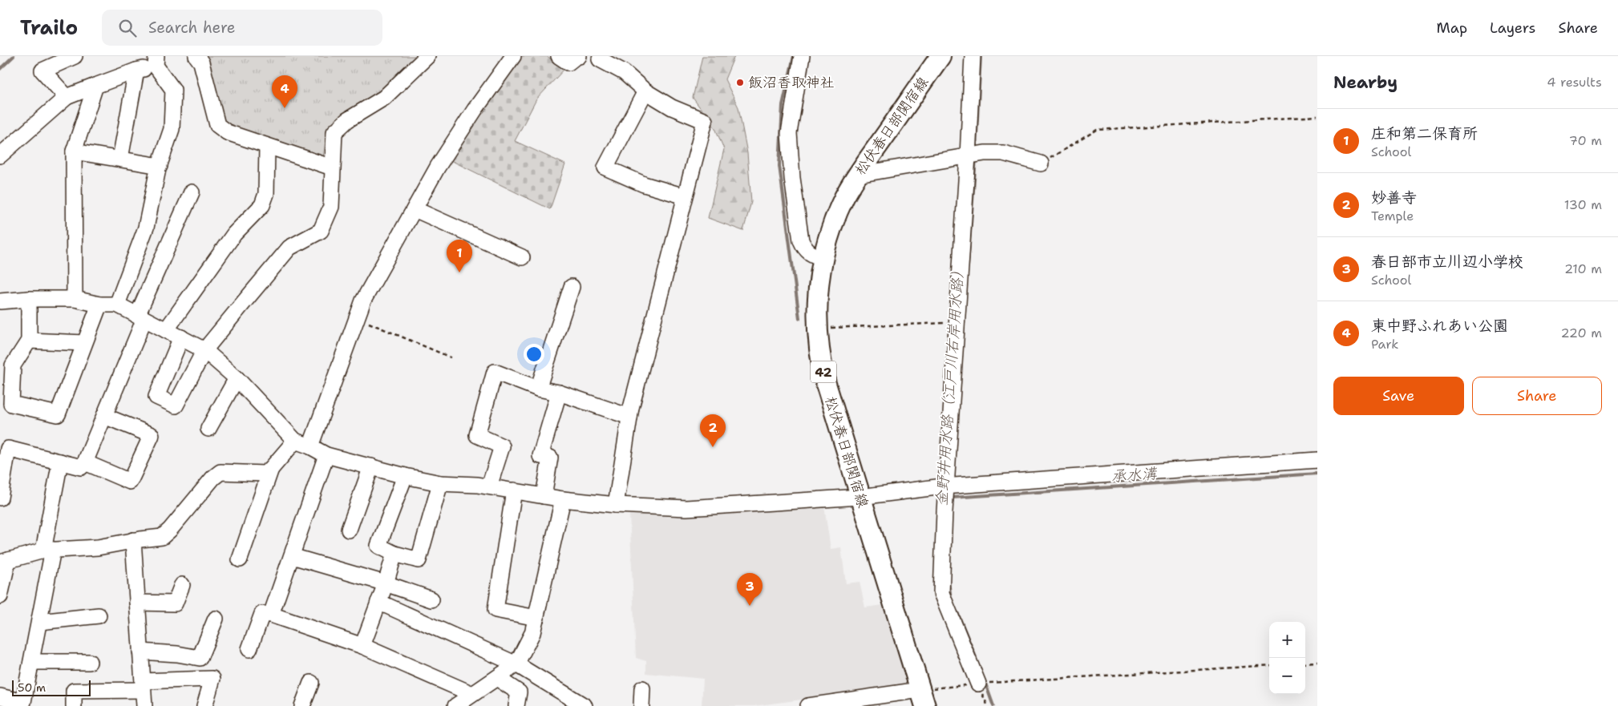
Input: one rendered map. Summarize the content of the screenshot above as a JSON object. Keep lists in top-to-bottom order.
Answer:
{
  "streets": {
    "main road": ["松伏春日部関宿線", "42"]
  },
  "water": ["金野井用水路（江戸川右岸用水路）", "承水溝"],
  "places": ["飯沼香取神社"],
  "scale_bar": "50 m",
  "page": {
    "header": "Trailo",
    "search": "Search here",
    "nav": ["Map", "Layers", "Share"],
    "heading": ["Nearby", "4 results"],
    "pins": [
      "4",
      "1",
      "2",
      "3"
    ],
    "list": [
      {
        "mark": "1",
        "name": "庄和第二保育所",
        "note": "School",
        "value": "70 m"
      },
      {
        "mark": "2",
        "name": "妙善寺",
        "note": "Temple",
        "value": "130 m"
      },
      {
        "mark": "3",
        "name": "春日部市立川辺小学校",
        "note": "School",
        "value": "210 m"
      },
      {
        "mark": "4",
        "name": "東中野ふれあい公園",
        "note": "Park",
        "value": "220 m"
      }
    ],
    "buttons": ["Save", "Share"],
    "map_buttons": ["+", "−"],
    "scale": "50 m"
  }
}
